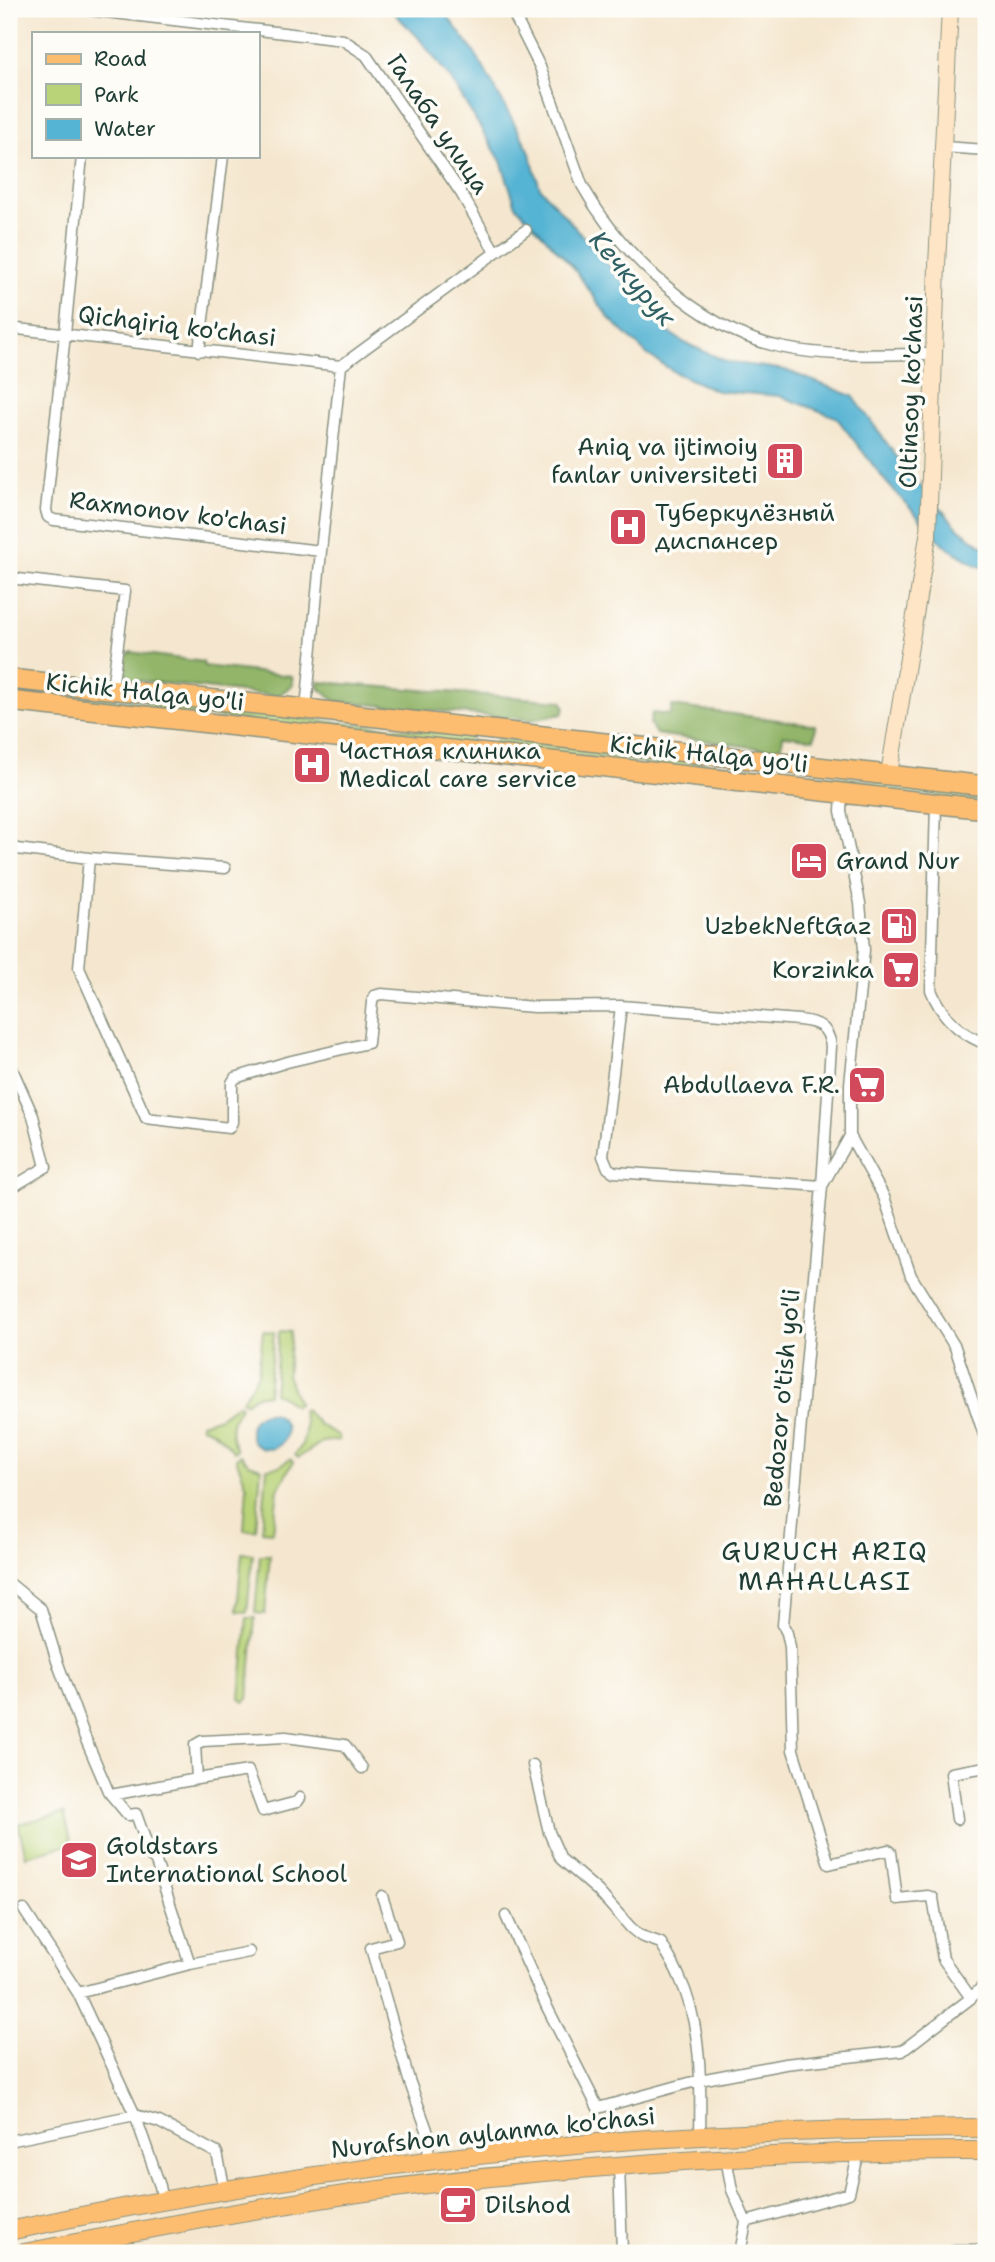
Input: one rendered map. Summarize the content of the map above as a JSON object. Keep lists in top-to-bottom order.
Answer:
{
  "streets": {
    "highway": ["Kichik Halqa yo'li"],
    "main road": ["Nurafshon aylanma ko'chasi"],
    "street": [
      "Галаба улица",
      "Qichqiriq ko'chasi",
      "Oltinsoy ko'chasi",
      "Raxmonov ko'chasi",
      "Bedozor o'tish yo'li"
    ]
  },
  "crossings": [
    ["Qichqiriq ko'chasi", "Raxmonov ko'chasi"],
    ["Oltinsoy ko'chasi", "Kichik Halqa yo'li"],
    ["Raxmonov ko'chasi", "Kichik Halqa yo'li"]
  ],
  "districts": ["GURUCH ARIQ MAHALLASI"],
  "water": ["Кечкурук"],
  "places": {
    "building": ["Aniq va ijtimoiy fanlar universiteti"],
    "hospital": ["Туберкулёзный диспансер", "Частная клиника Medical care service"],
    "hotel": ["Grand Nur"],
    "fuel station": ["UzbekNeftGaz"],
    "supermarket": ["Korzinka", "Abdullaeva F.R."],
    "school or university": ["Goldstars International School"],
    "cafe": ["Dilshod"]
  },
  "legend": ["Road", "Park", "Water"]
}
